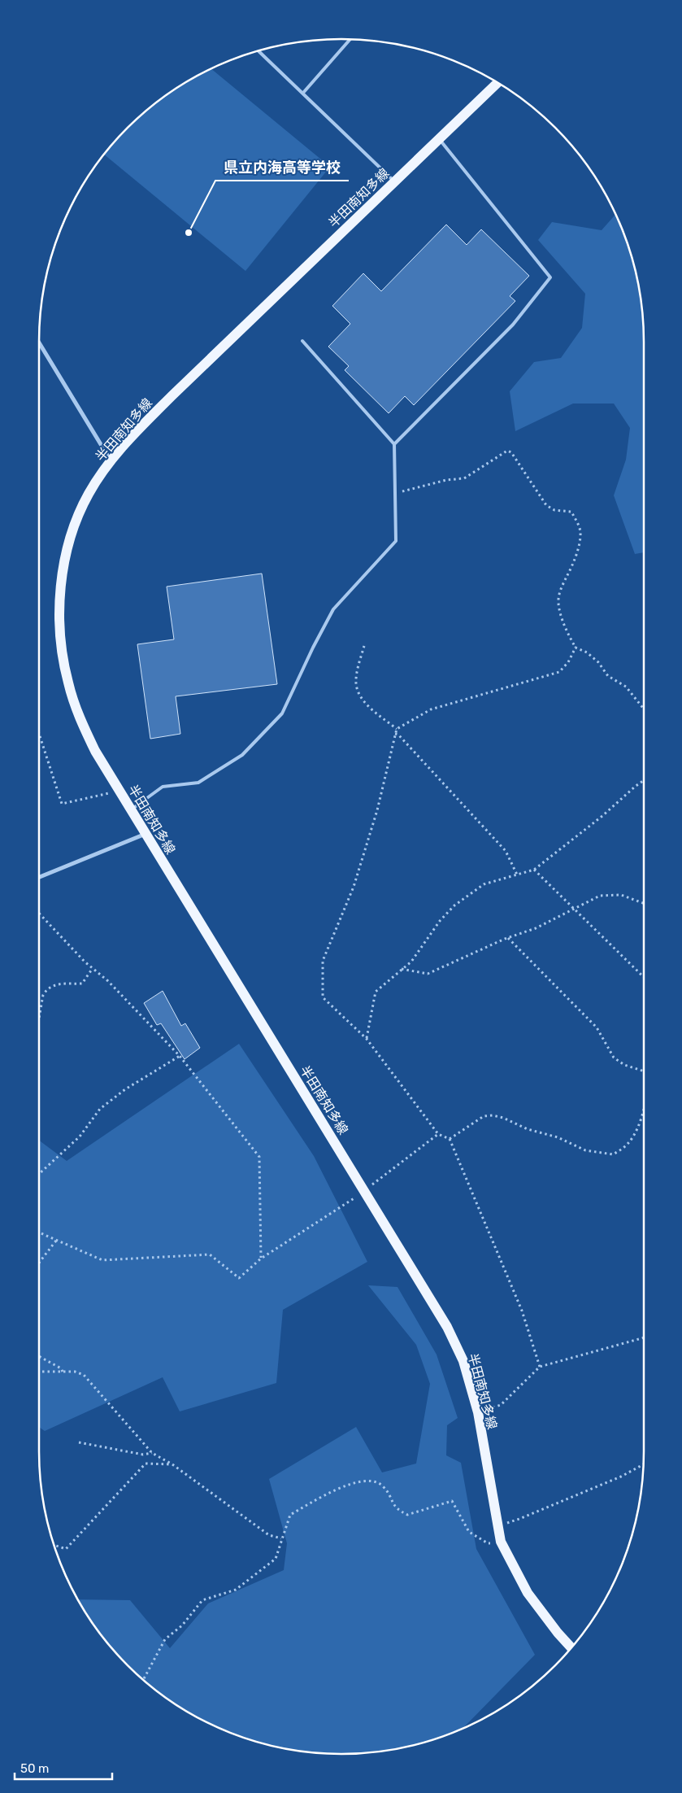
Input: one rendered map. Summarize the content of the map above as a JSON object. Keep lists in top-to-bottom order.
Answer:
{
  "streets": {
    "main road": ["半田南知多線"]
  },
  "places": ["県立内海高等学校"],
  "scale_bar": "50 m"
}
